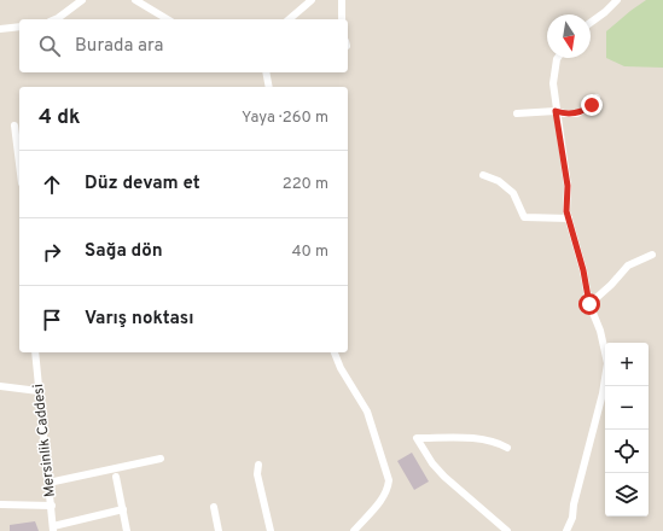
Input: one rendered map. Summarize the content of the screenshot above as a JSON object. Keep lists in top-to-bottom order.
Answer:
{
  "streets": {
    "street": ["Mersinlik Caddesi"]
  },
  "north": "bottom",
  "page": {
    "search": "Burada ara",
    "heading": ["4 dk", "Yaya · 260 m"],
    "list": [
      ["Düz devam et", "220 m"],
      ["Sağa dön", "40 m"],
      "Varış noktası"
    ],
    "map_buttons": ["+", "−"]
  }
}
